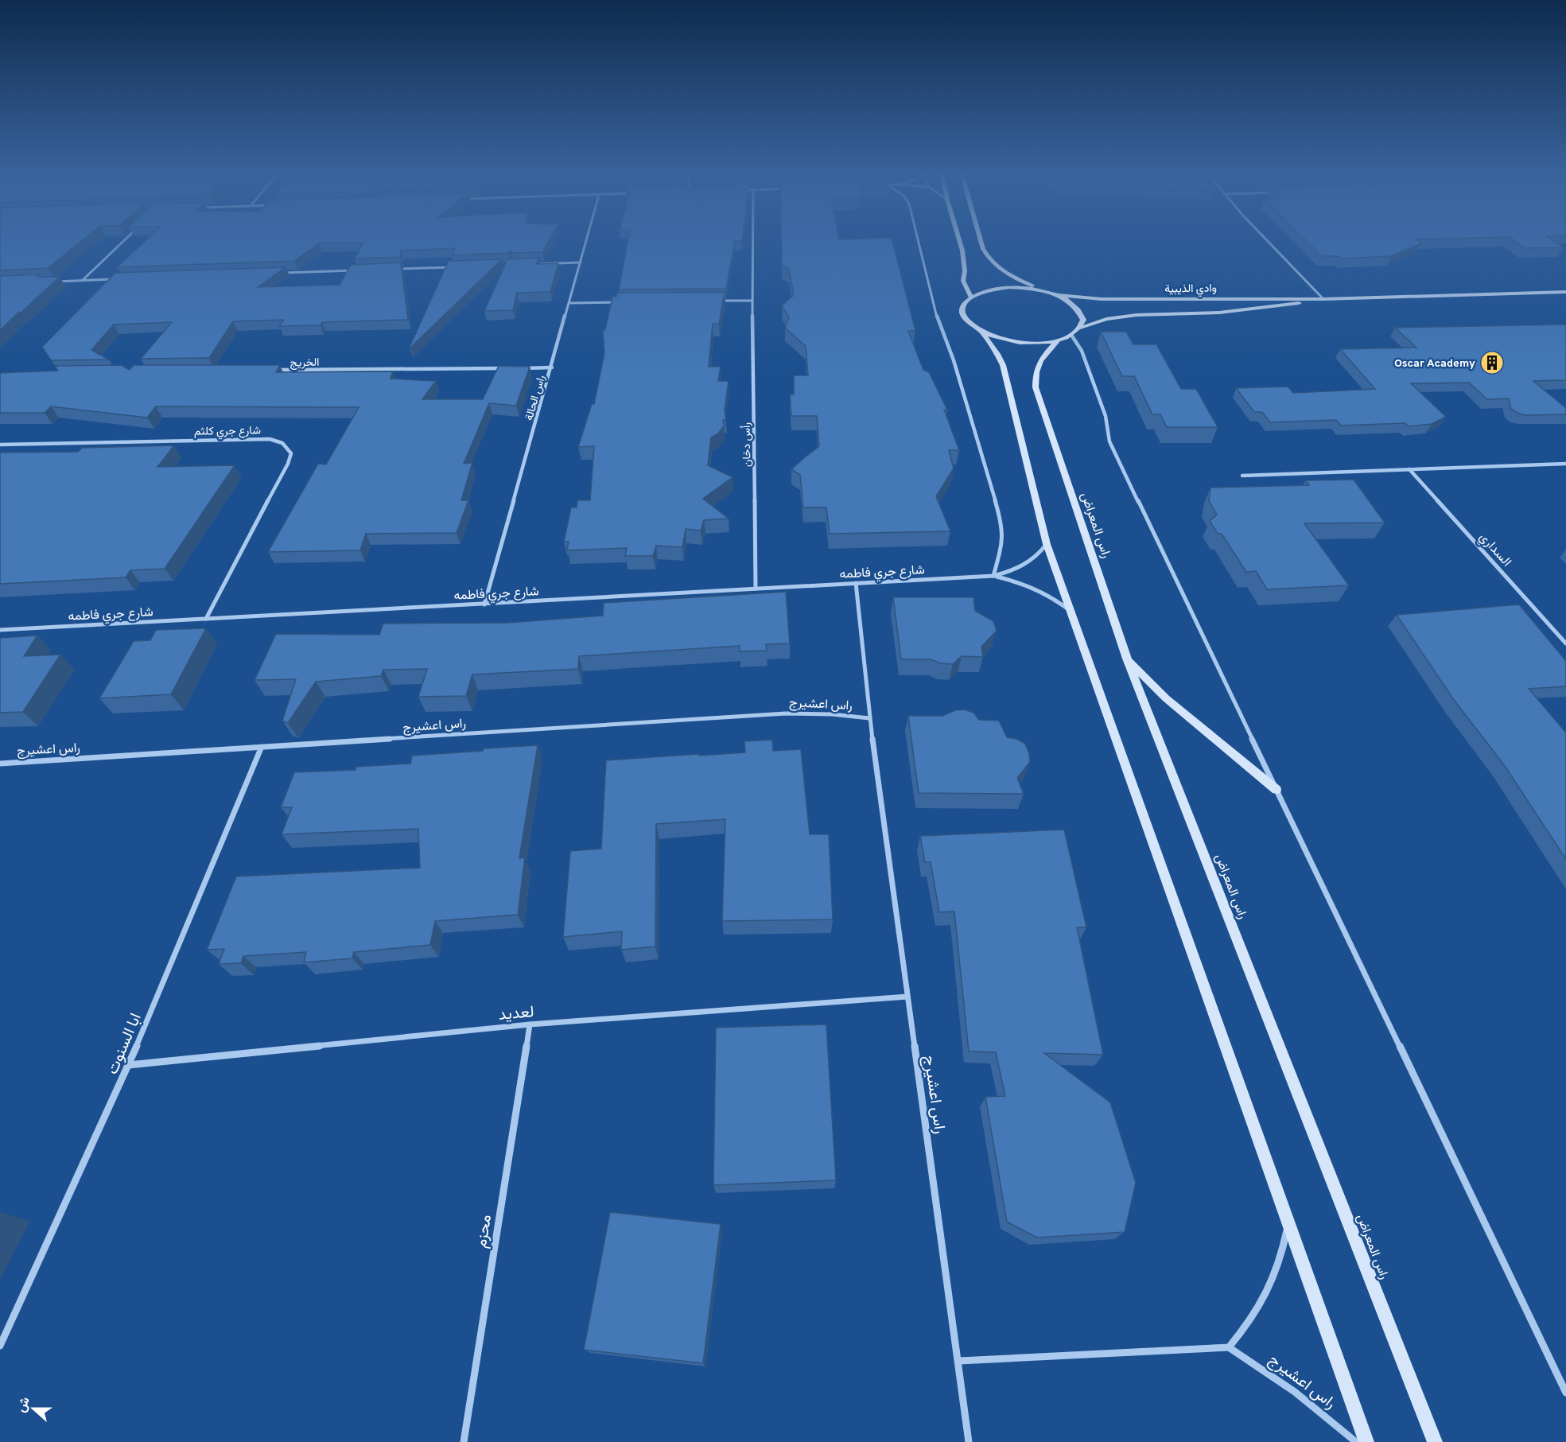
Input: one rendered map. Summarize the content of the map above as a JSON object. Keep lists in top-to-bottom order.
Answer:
{
  "streets": {
    "street": [
      "وادي الذيبية",
      "الخريج",
      "راس الحالة",
      "شارع جري كلثم",
      "رأس دخان",
      "راس المعراض",
      "السداري",
      "شارع جري فاطمه",
      "راس اعشيرج",
      "لعديد",
      "ابا السنوت",
      "محزم"
    ]
  },
  "crossings": [
    ["وادي الذيبية", "راس المعراض"],
    ["راس الحالة", "شارع جري فاطمه"],
    ["شارع جري كلثم", "شارع جري فاطمه"],
    ["رأس دخان", "شارع جري فاطمه"],
    ["شارع جري فاطمه", "راس اعشيرج"],
    ["راس اعشيرج", "لعديد"],
    ["راس اعشيرج", "ابا السنوت"],
    ["لعديد", "ابا السنوت"],
    ["لعديد", "محزم"]
  ],
  "places": {
    "building": ["Oscar Academy"]
  },
  "north": "left"
}
